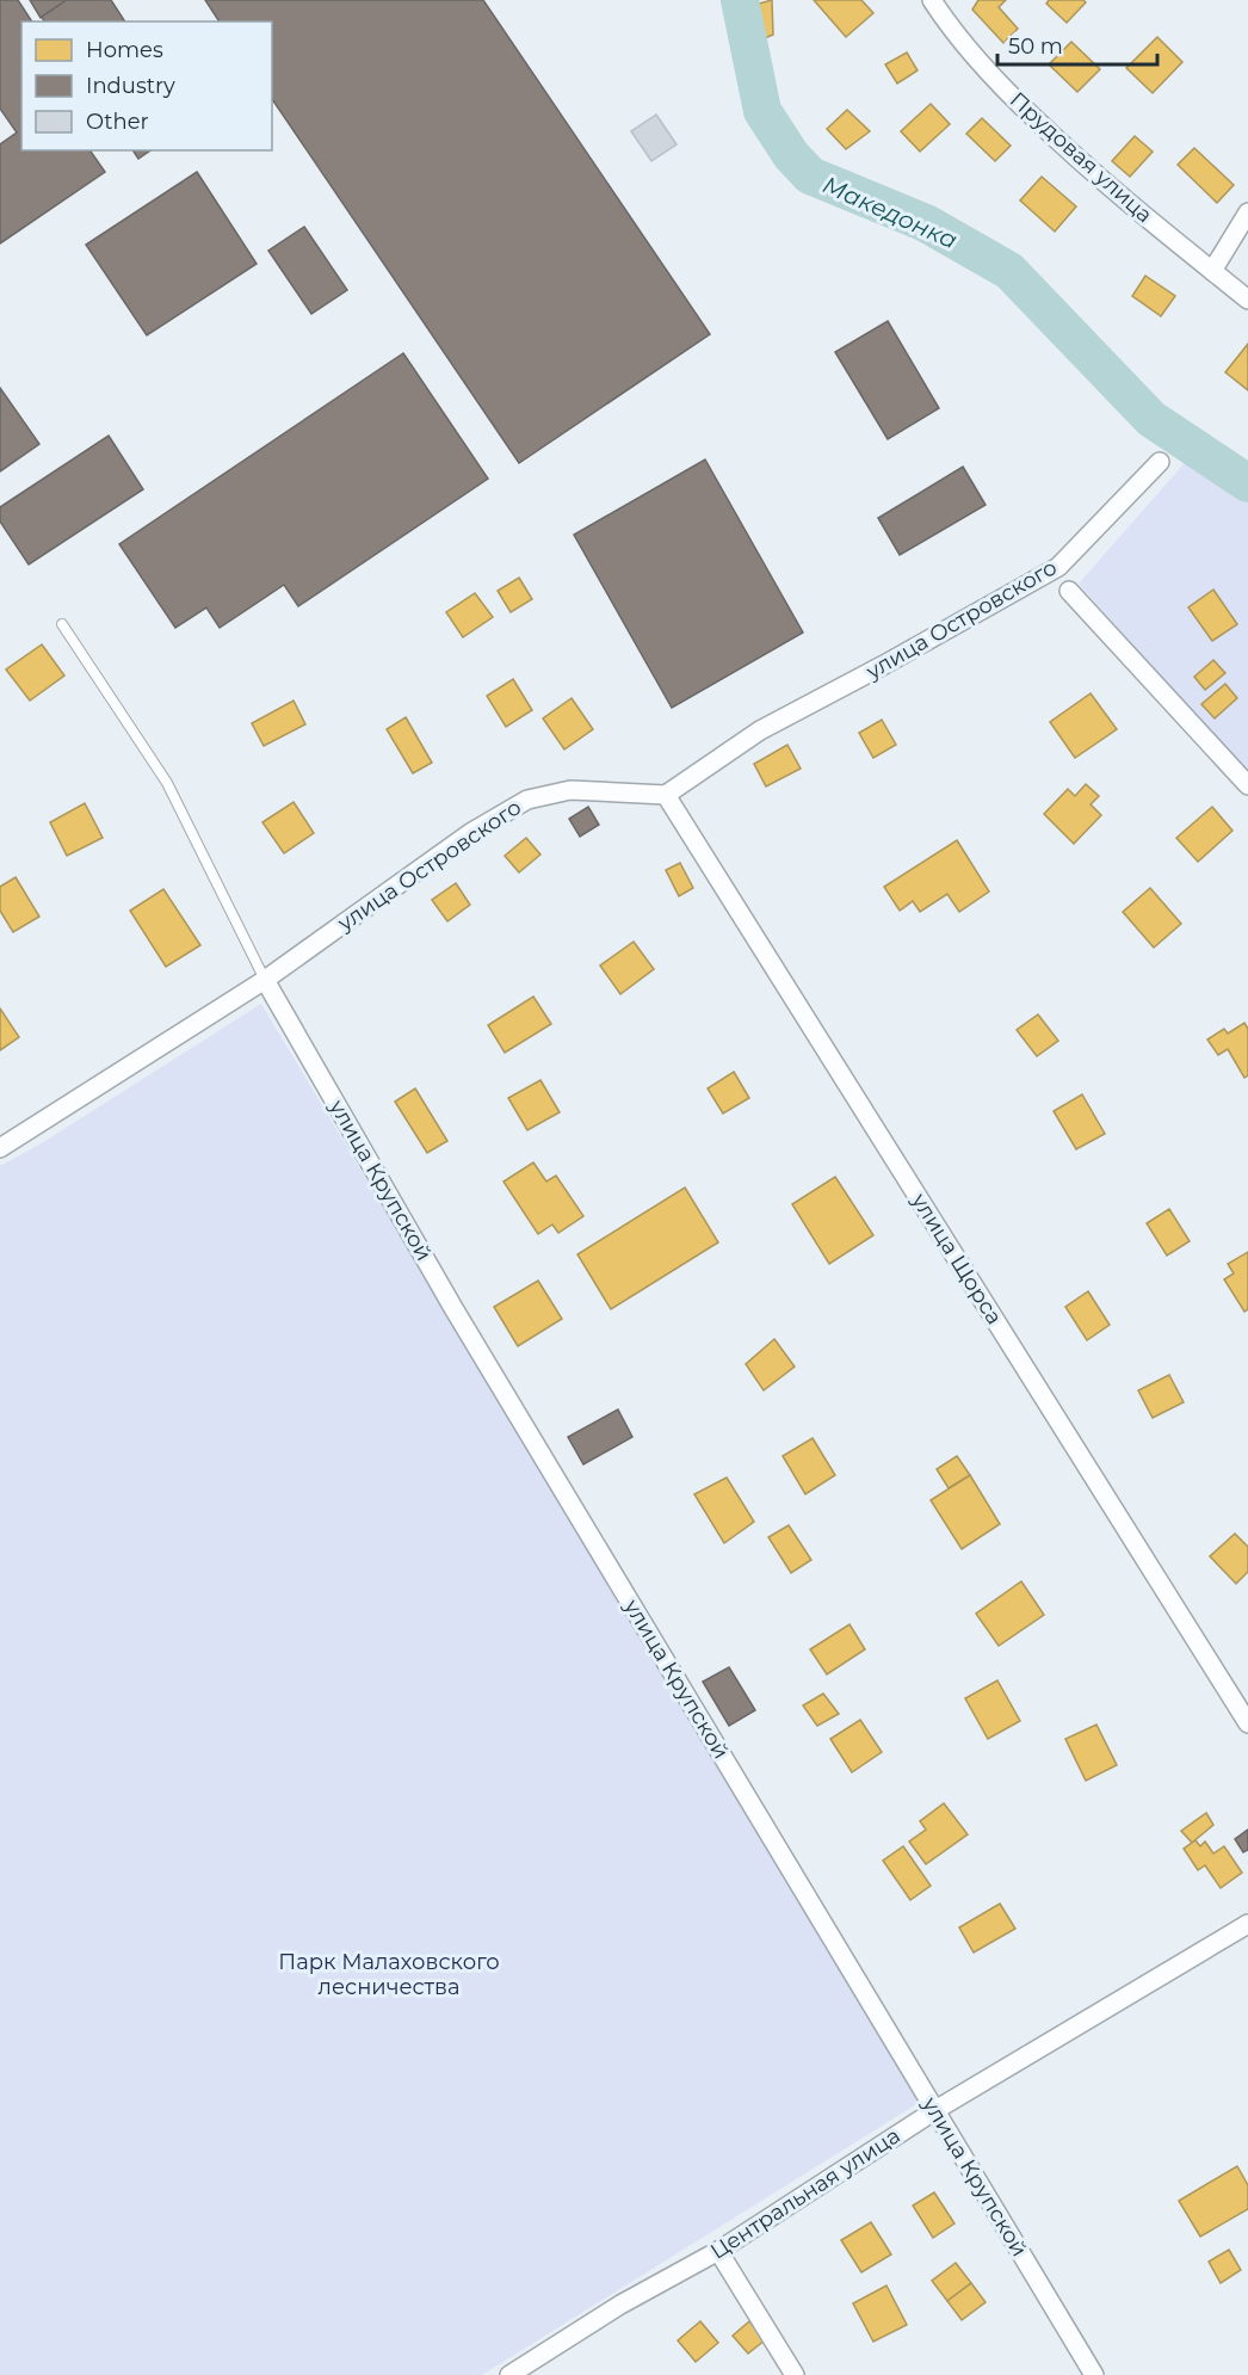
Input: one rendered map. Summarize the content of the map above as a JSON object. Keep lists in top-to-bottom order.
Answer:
{
  "streets": {
    "street": [
      "Прудовая улица",
      "улица Островского",
      "улица Крупской",
      "улица Щорса",
      "Центральная улица"
    ]
  },
  "crossings": [
    ["улица Островского", "улица Крупской"],
    ["улица Островского", "улица Щорса"],
    ["улица Крупской", "Центральная улица"]
  ],
  "water": ["Македонка"],
  "parks": ["Парк Малаховского лесничества"],
  "legend": ["Homes", "Industry", "Other"],
  "scale_bar": "50 m"
}
